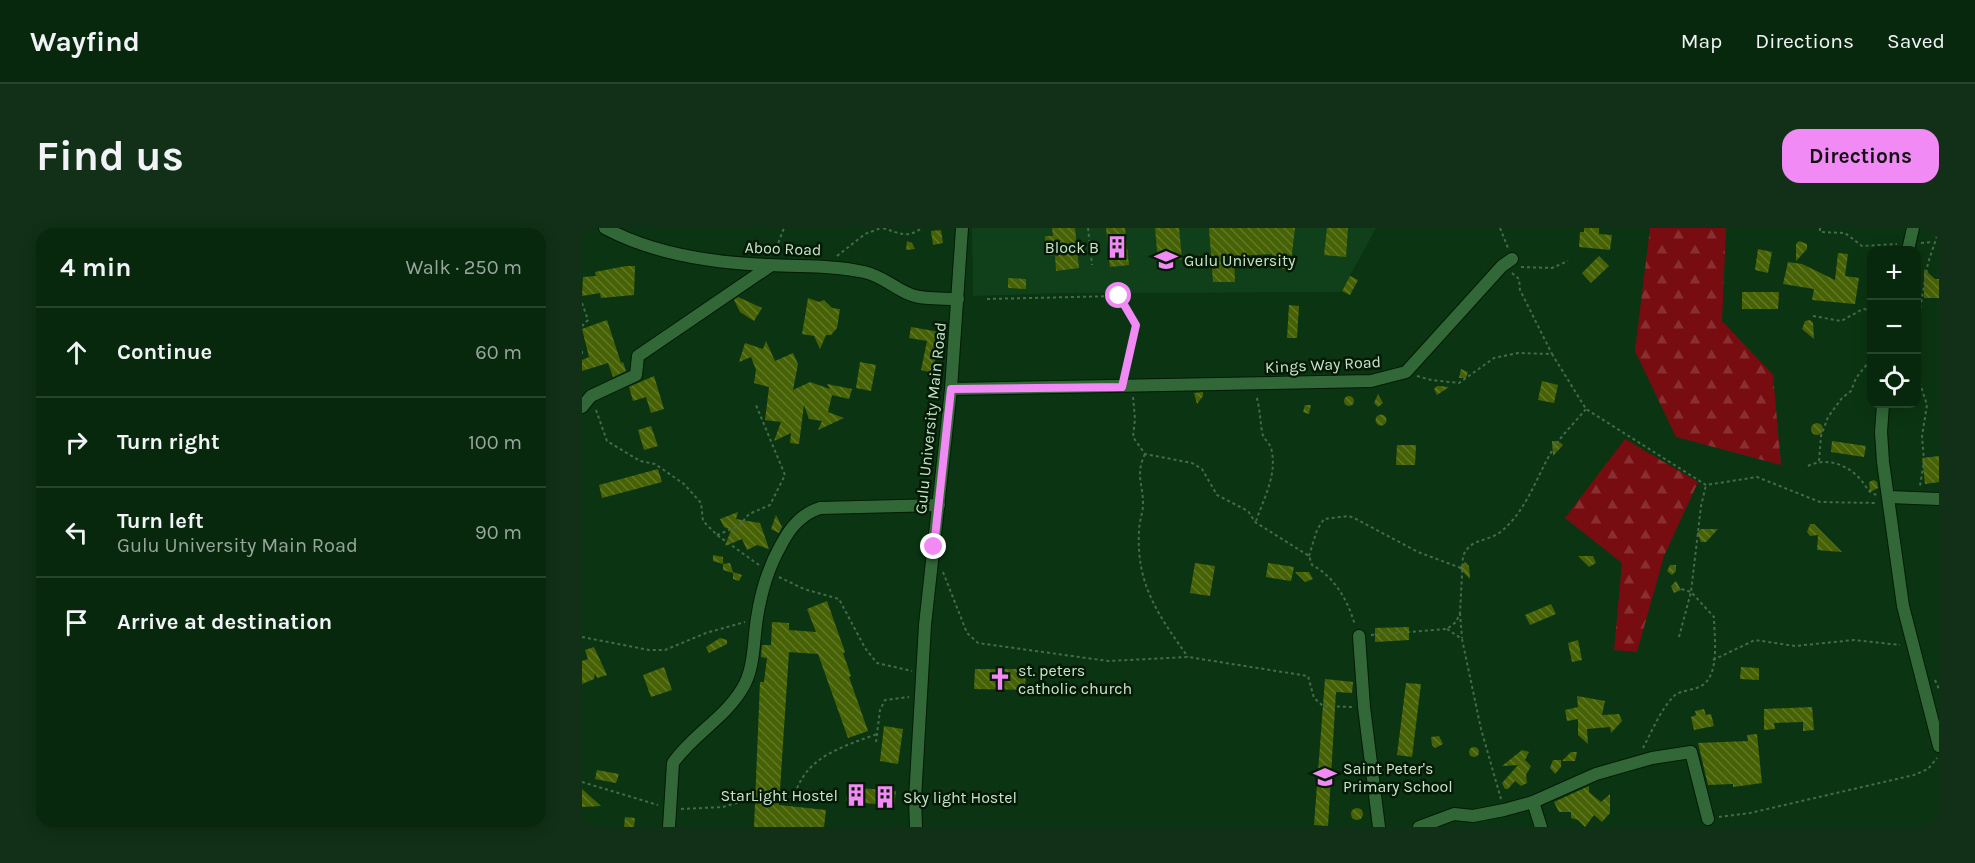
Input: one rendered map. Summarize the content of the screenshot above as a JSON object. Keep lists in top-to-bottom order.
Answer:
{
  "streets": {
    "street": ["Aboo Road", "Kings Way Road", "Gulu University Main Road"]
  },
  "crossings": [
    ["Aboo Road", "Gulu University Main Road"],
    ["Kings Way Road", "Gulu University Main Road"]
  ],
  "places": {
    "building": ["Block B", "StarLight Hostel", "Sky light Hostel"],
    "school or university": ["Gulu University", "Saint Peter's Primary School"],
    "church": ["st. peters catholic church"]
  },
  "page": {
    "header": "Wayfind",
    "nav": ["Map", "Directions", "Saved"],
    "buttons": "Directions",
    "title": "Find us",
    "heading": ["4 min", "Walk · 250 m"],
    "map_buttons": ["+", "−"],
    "list": [
      ["Continue", "60 m"],
      ["Turn right", "100 m"],
      ["Turn left", "Gulu University Main Road", "90 m"],
      "Arrive at destination"
    ]
  }
}
